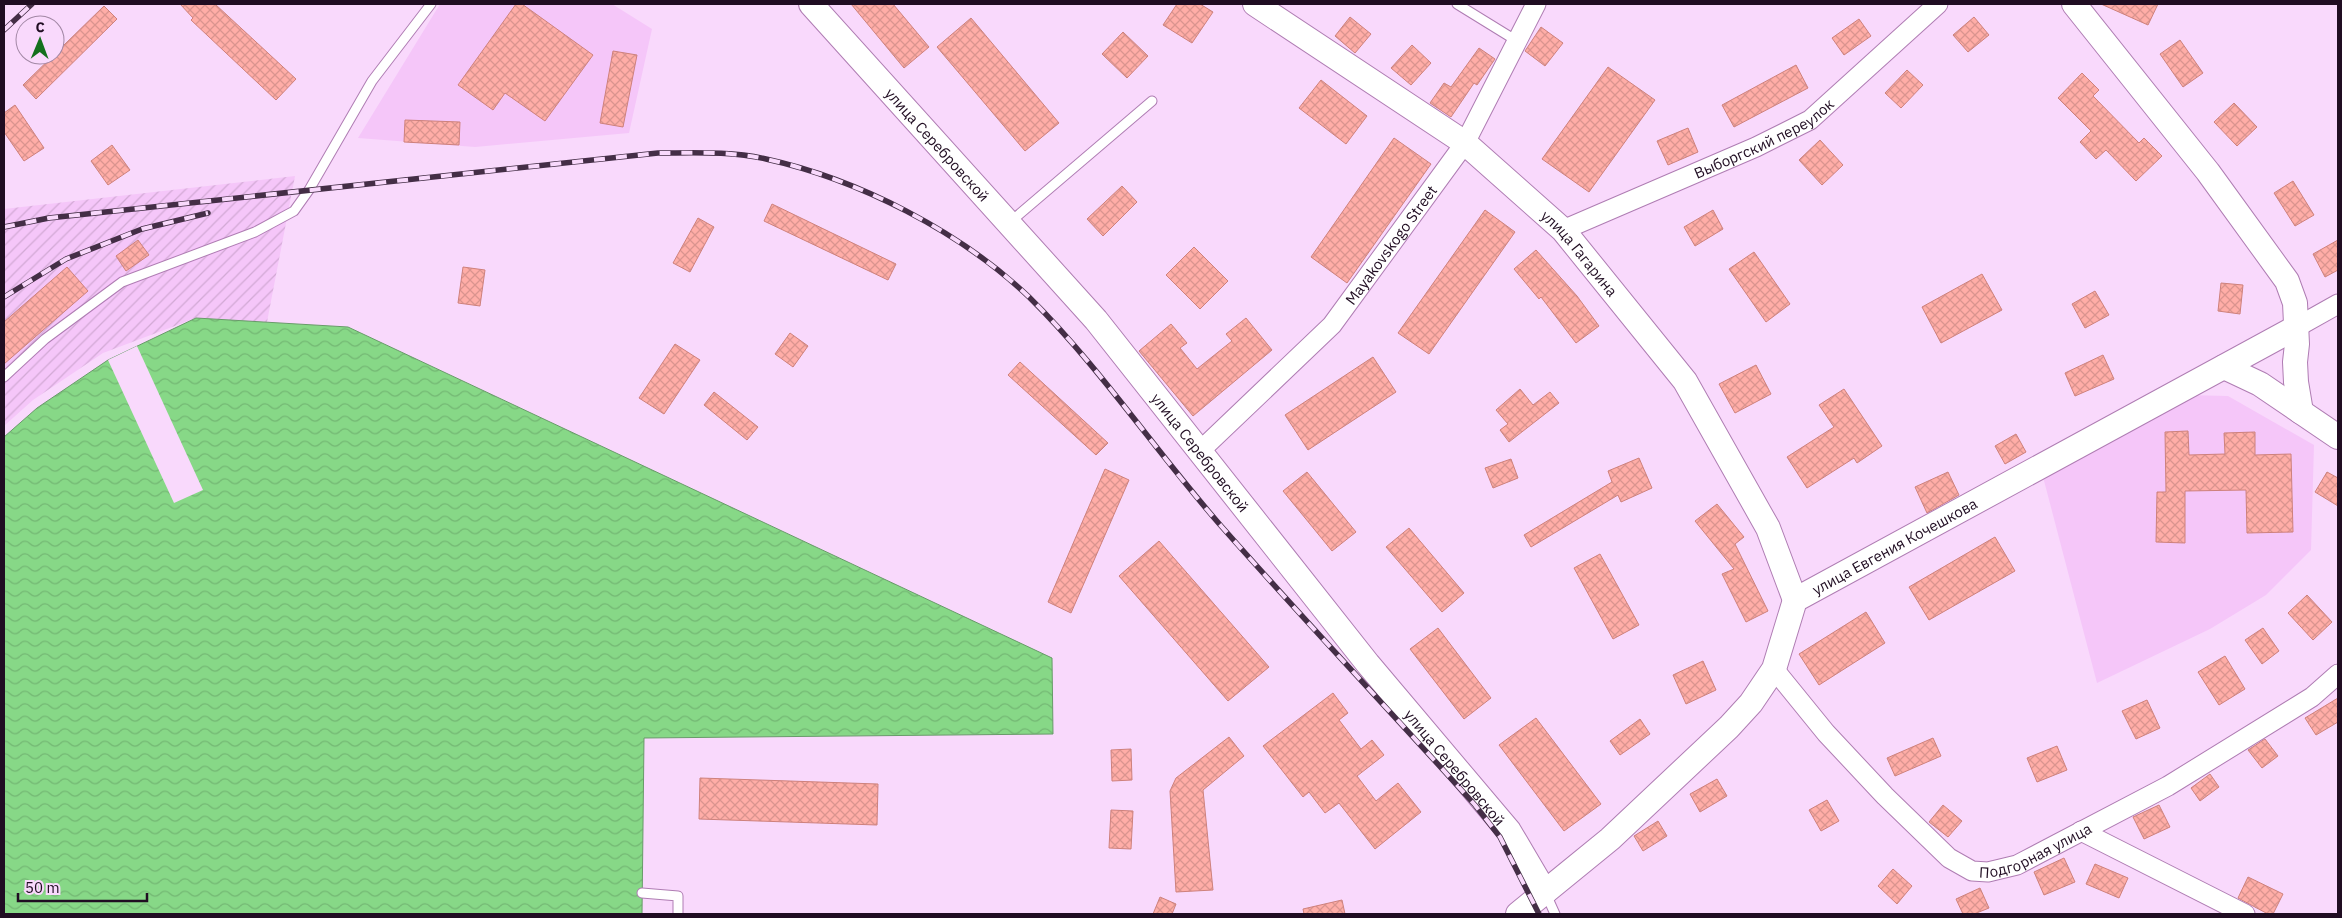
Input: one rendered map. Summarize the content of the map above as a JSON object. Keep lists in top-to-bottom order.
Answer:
{
  "streets": {
    "street": [
      "Выборгский переулок",
      "улица Серебровской",
      "Mayakovskogo Street",
      "улица Гагарина",
      "улица Евгения Кочешкова",
      "Подгорная улица"
    ]
  },
  "crossings": [
    ["Выборгский переулок", "улица Гагарина"],
    ["улица Серебровской", "Mayakovskogo Street"],
    ["улица Серебровской", "улица Евгения Кочешкова"],
    ["Mayakovskogo Street", "улица Гагарина"],
    ["улица Гагарина", "улица Евгения Кочешкова"],
    ["улица Евгения Кочешкова", "Подгорная улица"]
  ],
  "scale_bar": "50 m",
  "north": "top"
}
